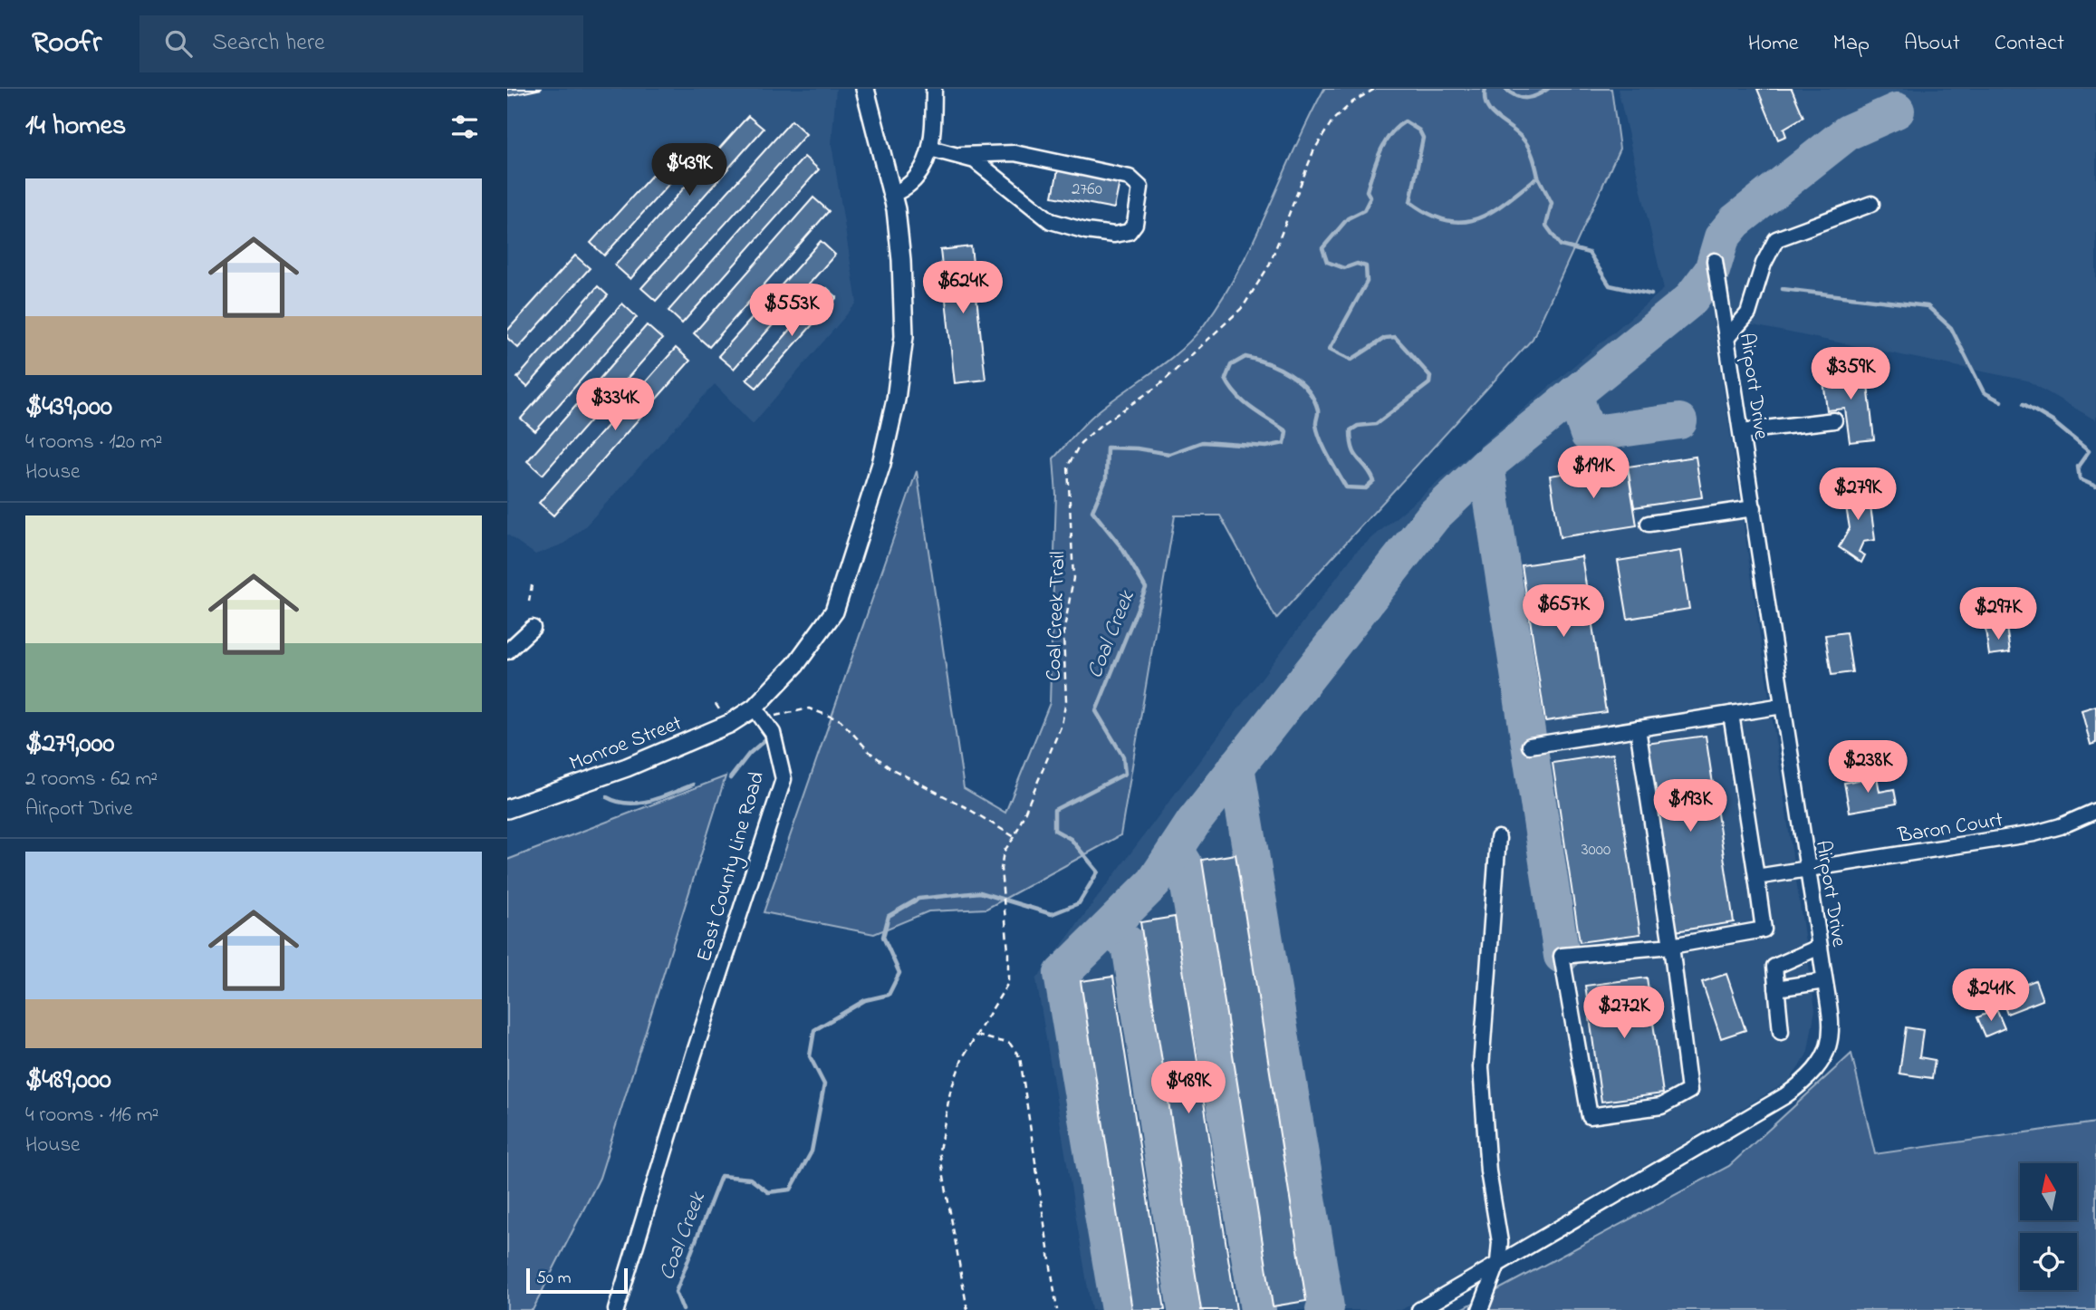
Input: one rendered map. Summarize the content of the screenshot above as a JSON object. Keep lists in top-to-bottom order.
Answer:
{
  "streets": {
    "main road": ["Monroe Street"],
    "street": ["Airport Drive", "Baron Court", "East County Line Road"],
    "path": ["Coal Creek Trail"]
  },
  "crossings": [
    ["Airport Drive", "Baron Court"],
    ["Monroe Street", "East County Line Road"]
  ],
  "water": ["Coal Creek"],
  "house_numbers": ["2760", "3000"],
  "scale_bar": "50 m",
  "north": "top",
  "page": {
    "header": "Roofr",
    "search": "Search here",
    "nav": [
      "Home",
      "Map",
      "About",
      "Contact"
    ],
    "heading": "14 homes",
    "price": [
      "$439K",
      "$624K",
      "$553K",
      "$359K",
      "$334K",
      "$191K",
      "$279K",
      "$657K",
      "$297K",
      "$238K",
      "$193K",
      "$241K",
      "$272K",
      "$489K"
    ],
    "list": [
      {
        "name": "$439,000",
        "note": "4 rooms · 120 m² · House"
      },
      {
        "name": "$279,000",
        "note": "2 rooms · 62 m² · Airport Drive"
      },
      {
        "name": "$489,000",
        "note": "4 rooms · 116 m² · House"
      }
    ],
    "scale": "50 m"
  }
}
